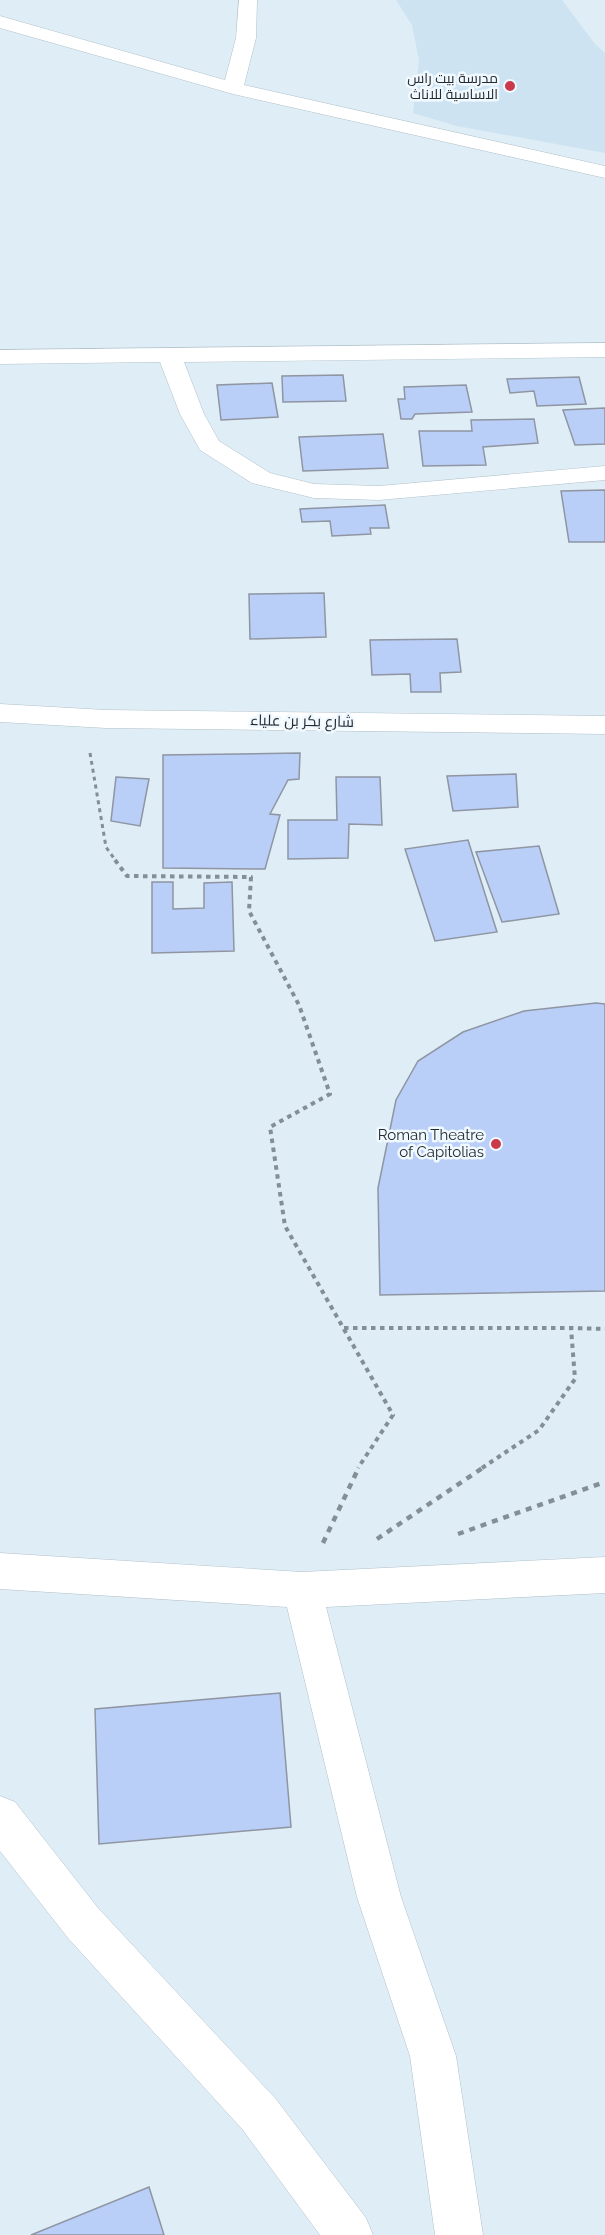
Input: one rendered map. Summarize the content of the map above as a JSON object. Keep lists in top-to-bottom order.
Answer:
{
  "streets": {
    "street": ["شارع بكر بن علياء"]
  },
  "places": ["مدرسة بيت راس الاساسية للاناث", "Roman Theatre of Capitolias"]
}
